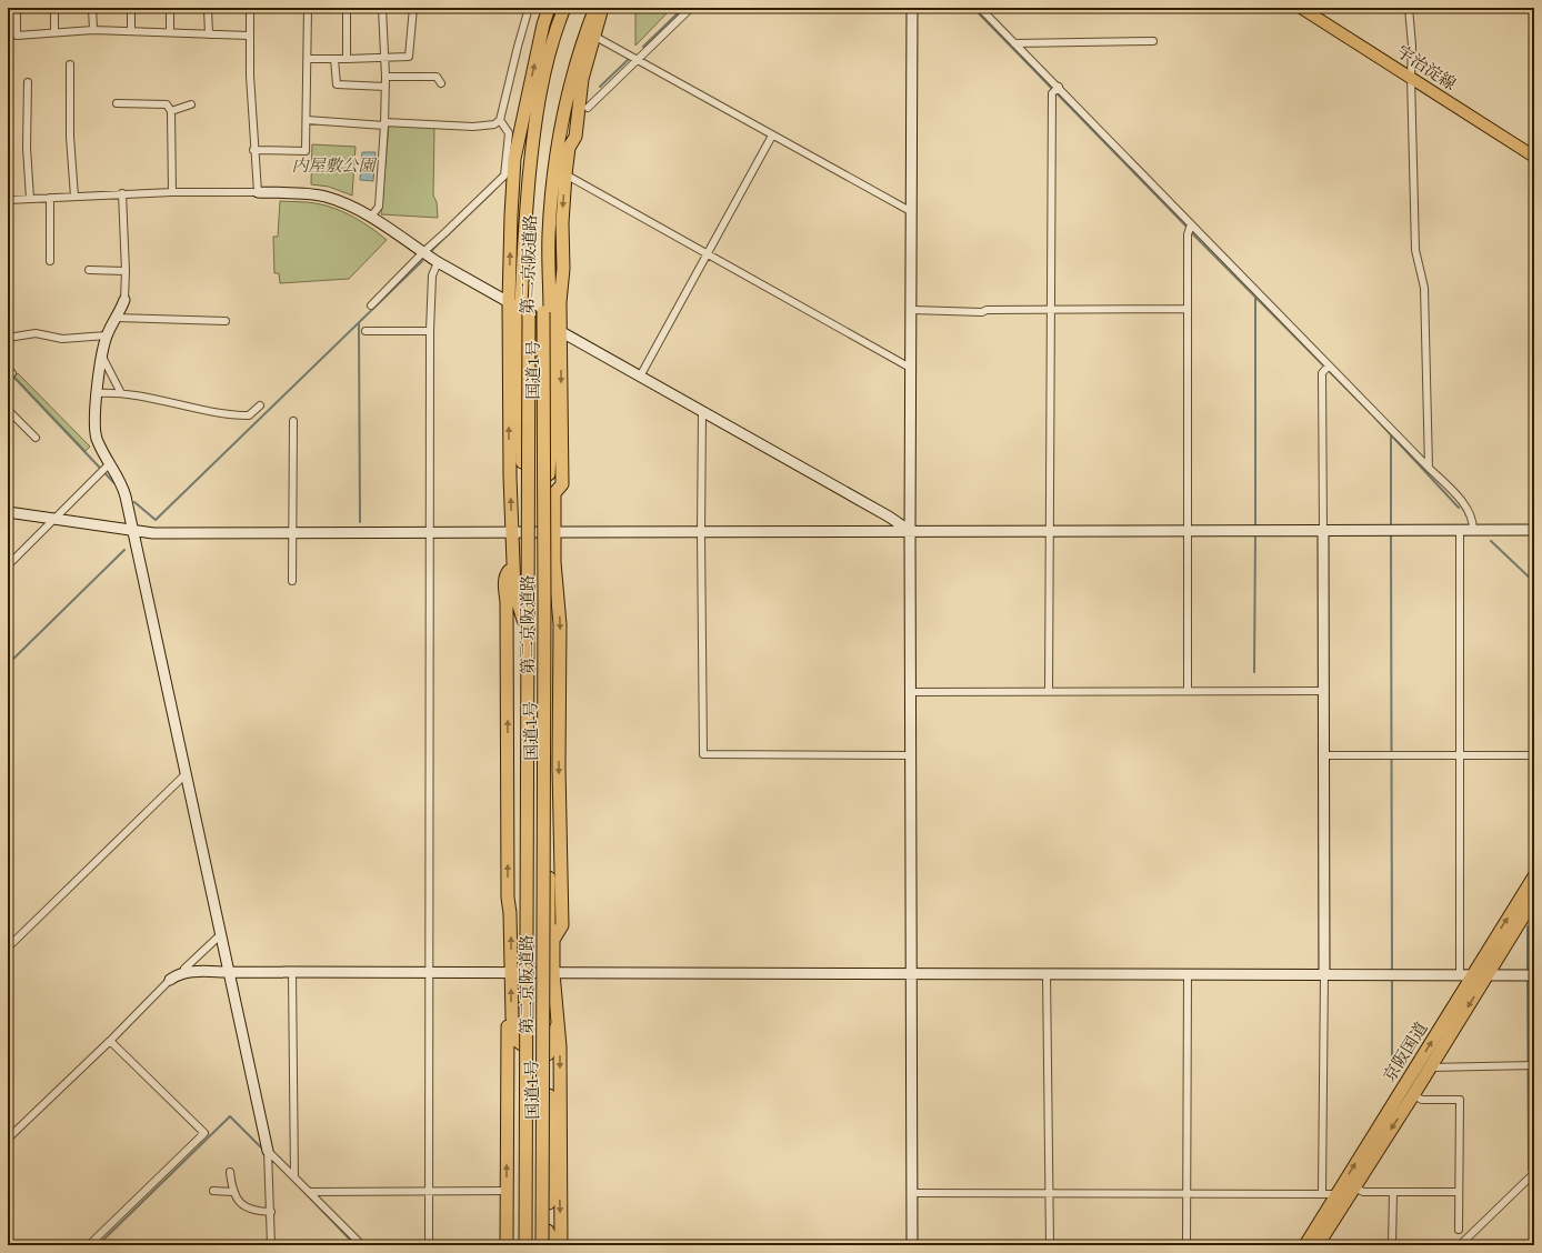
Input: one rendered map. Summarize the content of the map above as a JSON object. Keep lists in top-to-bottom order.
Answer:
{
  "streets": {
    "highway": ["第二京阪道路", "国道1号", "京阪国道"],
    "main road": ["宇治淀線"]
  },
  "crossings": [
    ["第二京阪道路", "国道1号"]
  ],
  "parks": ["内屋敷公園"]
}
